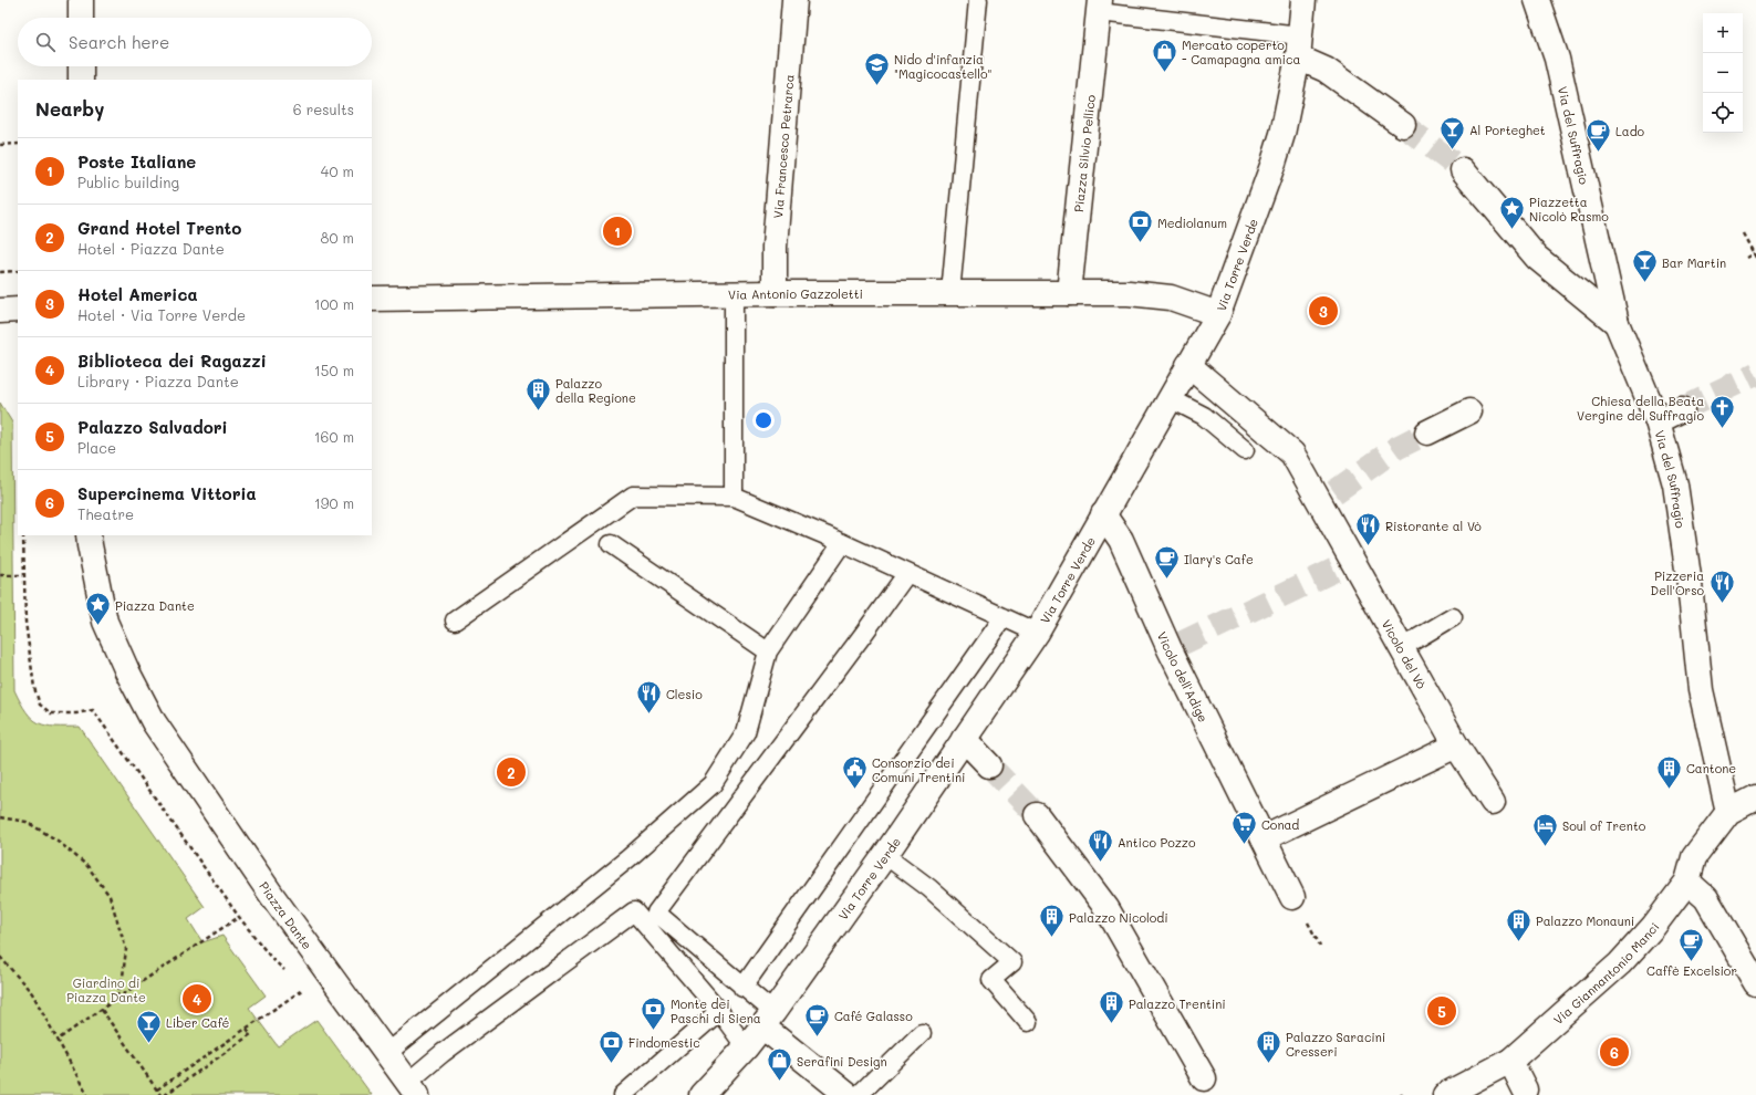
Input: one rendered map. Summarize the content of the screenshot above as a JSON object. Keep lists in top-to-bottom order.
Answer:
{
  "streets": {
    "street": [
      "Via del Suffragio",
      "Via Francesco Petrarca",
      "Piazza Silvio Pellico",
      "Via Torre Verde",
      "Via Antonio Gazzoletti",
      "Vicolo del Vò",
      "Vicolo dell'Adige",
      "Piazza Dante",
      "Via Giannantonio Manci"
    ]
  },
  "crossings": [
    ["Via del Suffragio", "Via Giannantonio Manci"],
    ["Via Francesco Petrarca", "Via Antonio Gazzoletti"],
    ["Piazza Silvio Pellico", "Via Torre Verde"],
    ["Piazza Silvio Pellico", "Via Antonio Gazzoletti"],
    ["Via Torre Verde", "Via Antonio Gazzoletti"],
    ["Via Torre Verde", "Vicolo del Vò"],
    ["Via Torre Verde", "Vicolo dell'Adige"]
  ],
  "parks": ["Giardino di Piazza Dante"],
  "places": {
    "shop": ["Mercato coperto - Camapagna amica", "Serafini Design"],
    "school or university": ["Nido d'infanzia \"Magicocastello\""],
    "bar": ["Al Porteghet", "Bar Martin", "Liber Café"],
    "cafe": [
      "Lado",
      "Ilary's Cafe",
      "Caffè Excelsior",
      "Café Galasso"
    ],
    "place": ["Piazzetta Nicolò Rasmo", "Piazza Dante"],
    "bank": ["Mediolanum", "Monte dei Paschi di Siena", "Findomestic"],
    "building": [
      "Palazzo della Regione",
      "Cantone",
      "Palazzo Nicolodi",
      "Palazzo Monauni",
      "Palazzo Trentini",
      "Palazzo Saracini Cresseri"
    ],
    "church": ["Chiesa della Beata Vergine del Suffragio"],
    "restaurant": [
      "Ristorante al Vò",
      "Pizzeria Dell'Orso",
      "Clesio",
      "Antico Pozzo"
    ],
    "public building": ["Consorzio dei Comuni Trentini"],
    "supermarket": ["Conad"],
    "hotel": ["Soul of Trento"]
  },
  "page": {
    "map_buttons": ["+", "−"],
    "search": "Search here",
    "heading": ["Nearby", "6 results"],
    "list": [
      {
        "mark": "1",
        "name": "Poste Italiane",
        "note": "Public building",
        "value": "40 m"
      },
      {
        "mark": "2",
        "name": "Grand Hotel Trento",
        "note": "Hotel · Piazza Dante",
        "value": "80 m"
      },
      {
        "mark": "3",
        "name": "Hotel America",
        "note": "Hotel · Via Torre Verde",
        "value": "100 m"
      },
      {
        "mark": "4",
        "name": "Biblioteca dei Ragazzi",
        "note": "Library · Piazza Dante",
        "value": "150 m"
      },
      {
        "mark": "5",
        "name": "Palazzo Salvadori",
        "note": "Place",
        "value": "160 m"
      },
      {
        "mark": "6",
        "name": "Supercinema Vittoria",
        "note": "Theatre",
        "value": "190 m"
      }
    ],
    "pins": [
      "1",
      "3",
      "2",
      "4",
      "5",
      "6"
    ]
  }
}
